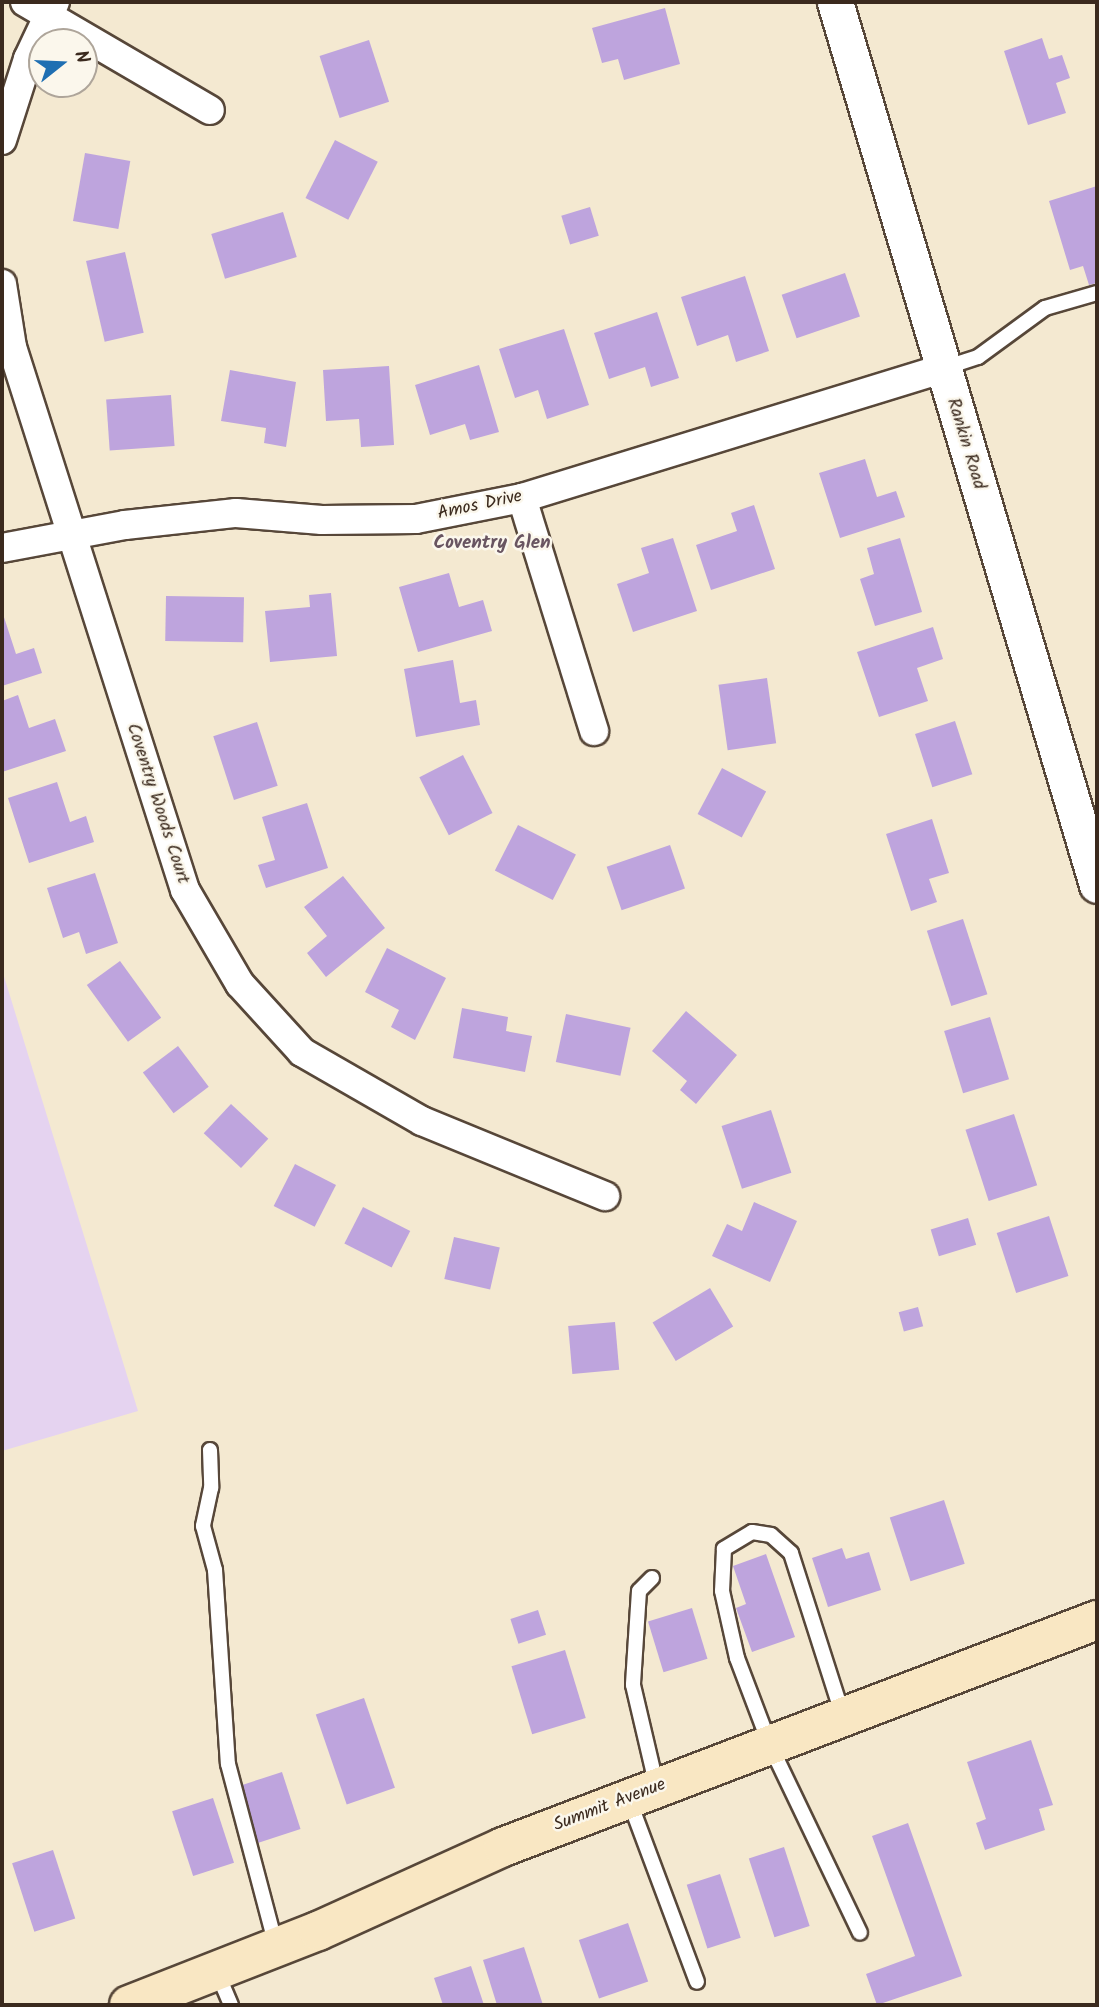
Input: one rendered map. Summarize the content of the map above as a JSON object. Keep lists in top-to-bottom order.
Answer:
{
  "streets": {
    "main road": ["Summit Avenue"],
    "street": ["Rankin Road", "Amos Drive", "Coventry Woods Court"]
  },
  "crossings": [
    ["Rankin Road", "Amos Drive"],
    ["Amos Drive", "Coventry Woods Court"]
  ],
  "districts": ["Coventry Glen"],
  "north": "right"
}
